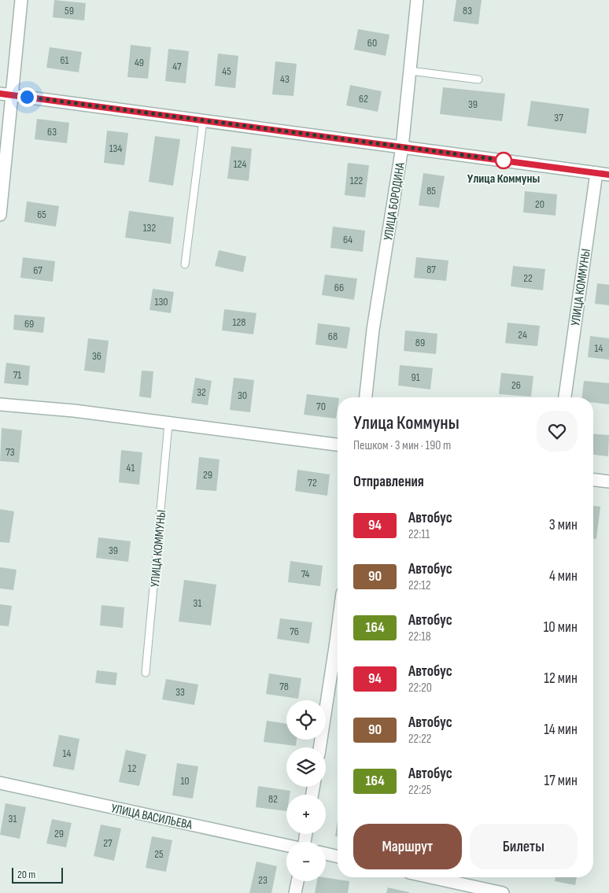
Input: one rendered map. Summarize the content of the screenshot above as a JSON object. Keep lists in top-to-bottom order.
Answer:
{
  "streets": {
    "street": ["УЛИЦА БОРОДИНА", "УЛИЦА КОММУНЫ", "УЛИЦА ВАСИЛЬЕВА"]
  },
  "places": ["Улица Коммуны"],
  "lines": ["bus line 94"],
  "house_numbers": [
    "59",
    "83",
    "60",
    "61",
    "49",
    "47",
    "45",
    "43",
    "62",
    "39",
    "37",
    "63",
    "134",
    "124",
    "122",
    "85",
    "20",
    "65",
    "132",
    "64",
    "87",
    "67",
    "22",
    "66",
    "130",
    "128",
    "69",
    "24",
    "68",
    "89",
    "14",
    "36",
    "71",
    "91",
    "26",
    "32",
    "30",
    "70",
    "73",
    "41",
    "29",
    "72",
    "39",
    "74",
    "31",
    "76",
    "78",
    "33",
    "14",
    "12",
    "10",
    "82",
    "31",
    "29",
    "27",
    "25",
    "23"
  ],
  "scale_bar": "20 m",
  "page": {
    "heading": [
      ["Улица Коммуны", "Пешком · 3 мин · 190 m"],
      "Отправления"
    ],
    "list": [
      {
        "mark": "94",
        "name": "Автобус",
        "note": "22:11",
        "value": "3 мин"
      },
      {
        "mark": "90",
        "name": "Автобус",
        "note": "22:12",
        "value": "4 мин"
      },
      {
        "mark": "164",
        "name": "Автобус",
        "note": "22:18",
        "value": "10 мин"
      },
      {
        "mark": "94",
        "name": "Автобус",
        "note": "22:20",
        "value": "12 мин"
      },
      {
        "mark": "90",
        "name": "Автобус",
        "note": "22:22",
        "value": "14 мин"
      },
      {
        "mark": "164",
        "name": "Автобус",
        "note": "22:25",
        "value": "17 мин"
      }
    ],
    "map_buttons": ["+", "−"],
    "buttons": ["Маршрут", "Билеты"],
    "scale": "20 m"
  }
}
